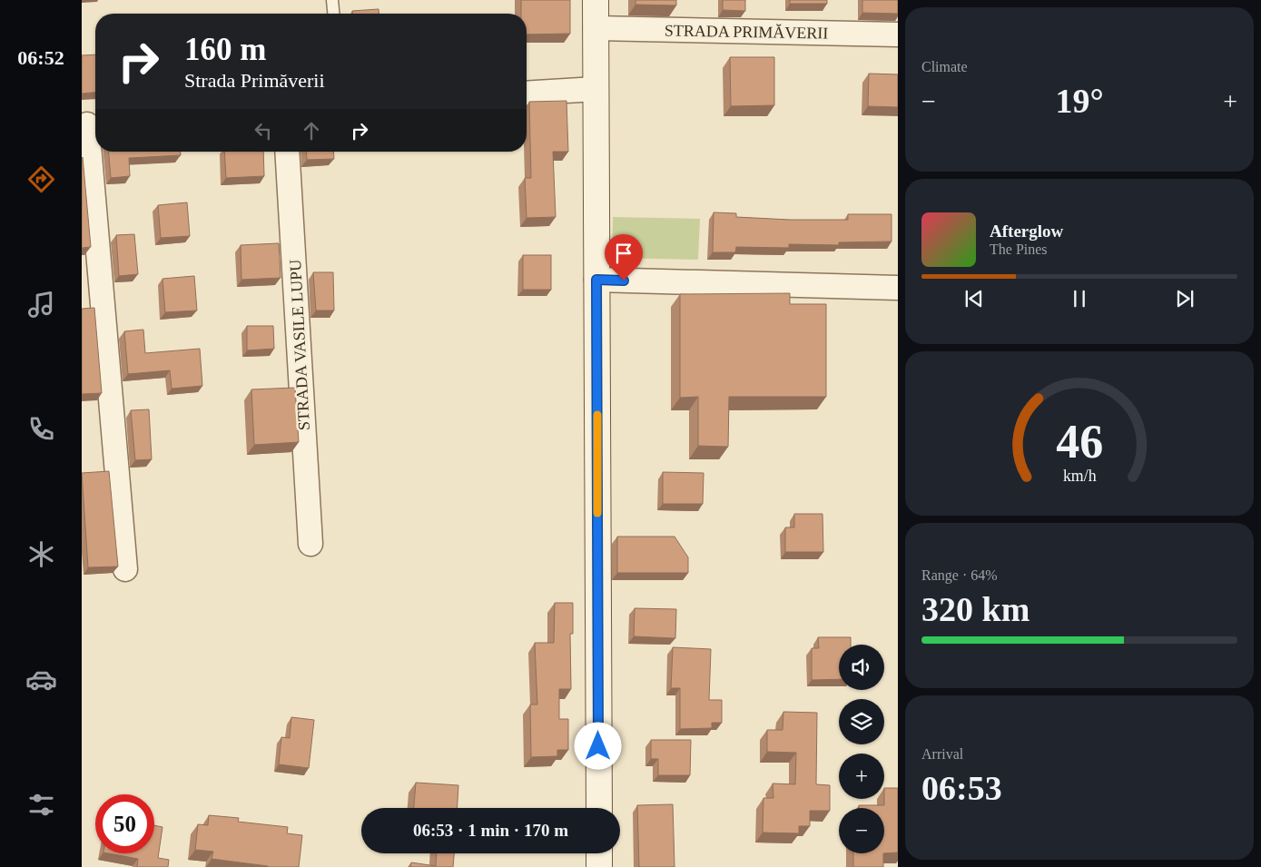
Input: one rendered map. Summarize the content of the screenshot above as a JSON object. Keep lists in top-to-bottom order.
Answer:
{
  "streets": {
    "street": ["STRADA PRIMĂVERII", "STRADA VASILE LUPU"]
  },
  "page": {
    "tabs": "06:52",
    "tile": [
      "Climate",
      ["Range · 64%", "320 km"],
      ["Arrival", "06:53"]
    ],
    "turn": ["160 m", "Strada Primăverii"],
    "heat": ["−", "19°", "+"],
    "song": ["Afterglow", "The Pines"],
    "map_buttons": ["+", "−"],
    "limit": "50",
    "trip": "06:53 · 1 min · 170 m",
    "gauge": ["46", "km/h"]
  }
}
